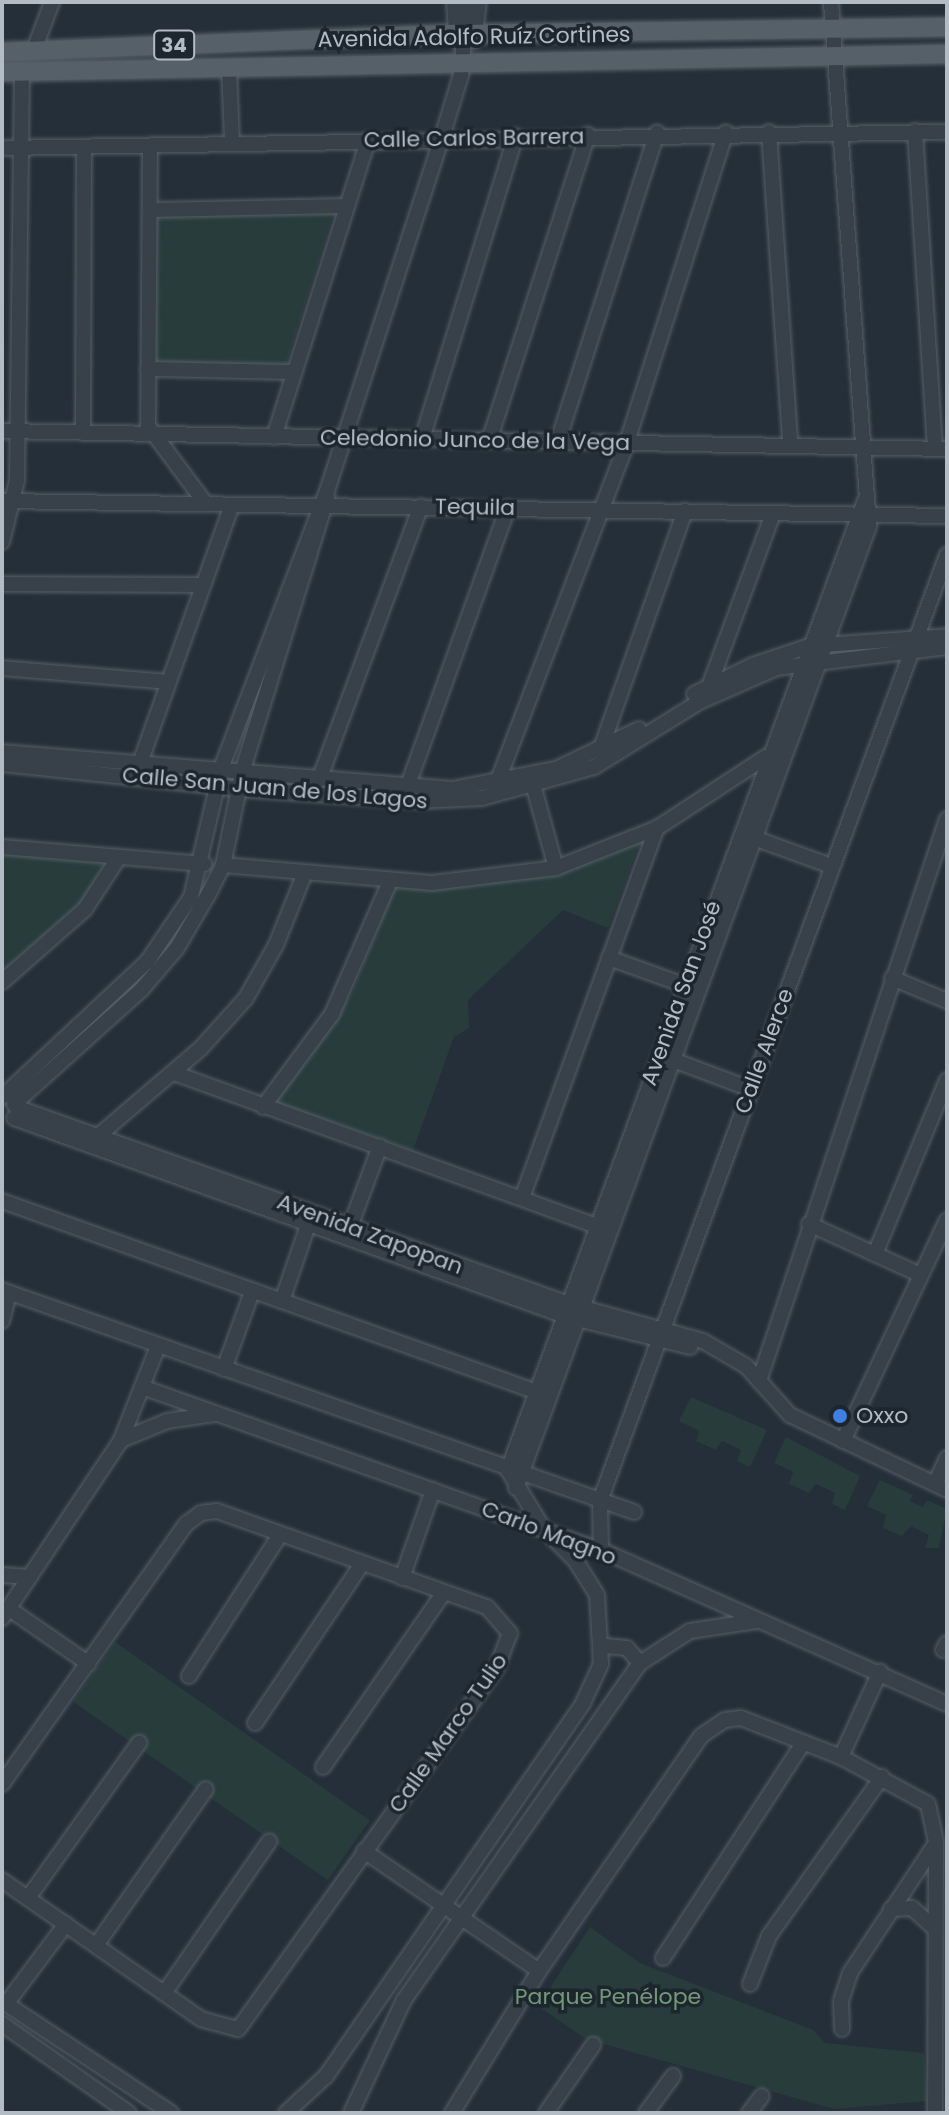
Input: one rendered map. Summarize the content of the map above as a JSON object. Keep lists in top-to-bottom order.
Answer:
{
  "streets": {
    "main road": ["Avenida Adolfo Ruíz Cortines", "34"],
    "street": [
      "Calle Carlos Barrera",
      "Celedonio Junco de la Vega",
      "Tequila",
      "Calle San Juan de los Lagos",
      "Avenida San José",
      "Calle Alerce",
      "Avenida Zapopan",
      "Carlo Magno",
      "Calle Marco Tulio"
    ]
  },
  "crossings": [
    ["Avenida Adolfo Ruíz Cortines", "Avenida San José"],
    ["Calle Carlos Barrera", "Avenida San José"],
    ["Celedonio Junco de la Vega", "Avenida San José"],
    ["Tequila", "Avenida San José"],
    ["Calle San Juan de los Lagos", "Avenida San José"],
    ["Calle San Juan de los Lagos", "Calle Alerce"],
    ["Avenida San José", "Avenida Zapopan"],
    ["Calle Alerce", "Avenida Zapopan"],
    ["Calle Alerce", "Carlo Magno"]
  ],
  "parks": ["Parque Penélope"],
  "places": ["Oxxo"]
}
